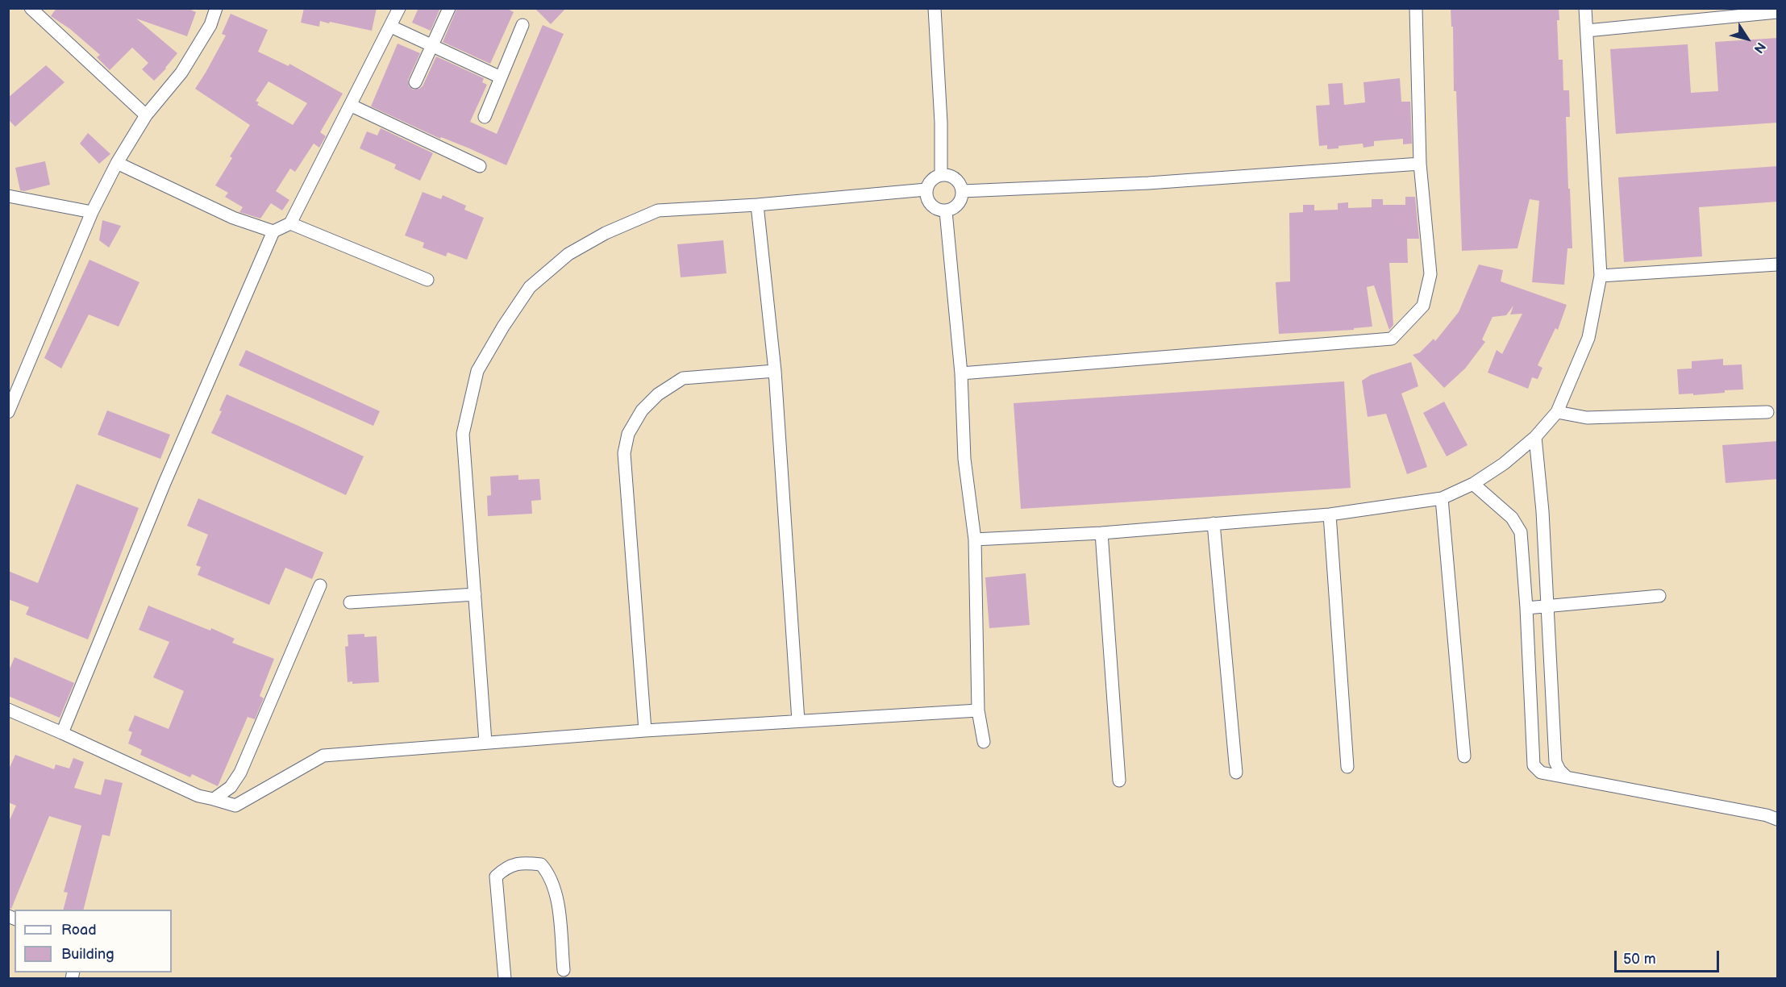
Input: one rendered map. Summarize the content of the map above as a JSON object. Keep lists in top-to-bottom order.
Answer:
{
  "legend": ["Road", "Building"],
  "scale_bar": "50 m",
  "north": "bottom right"
}
